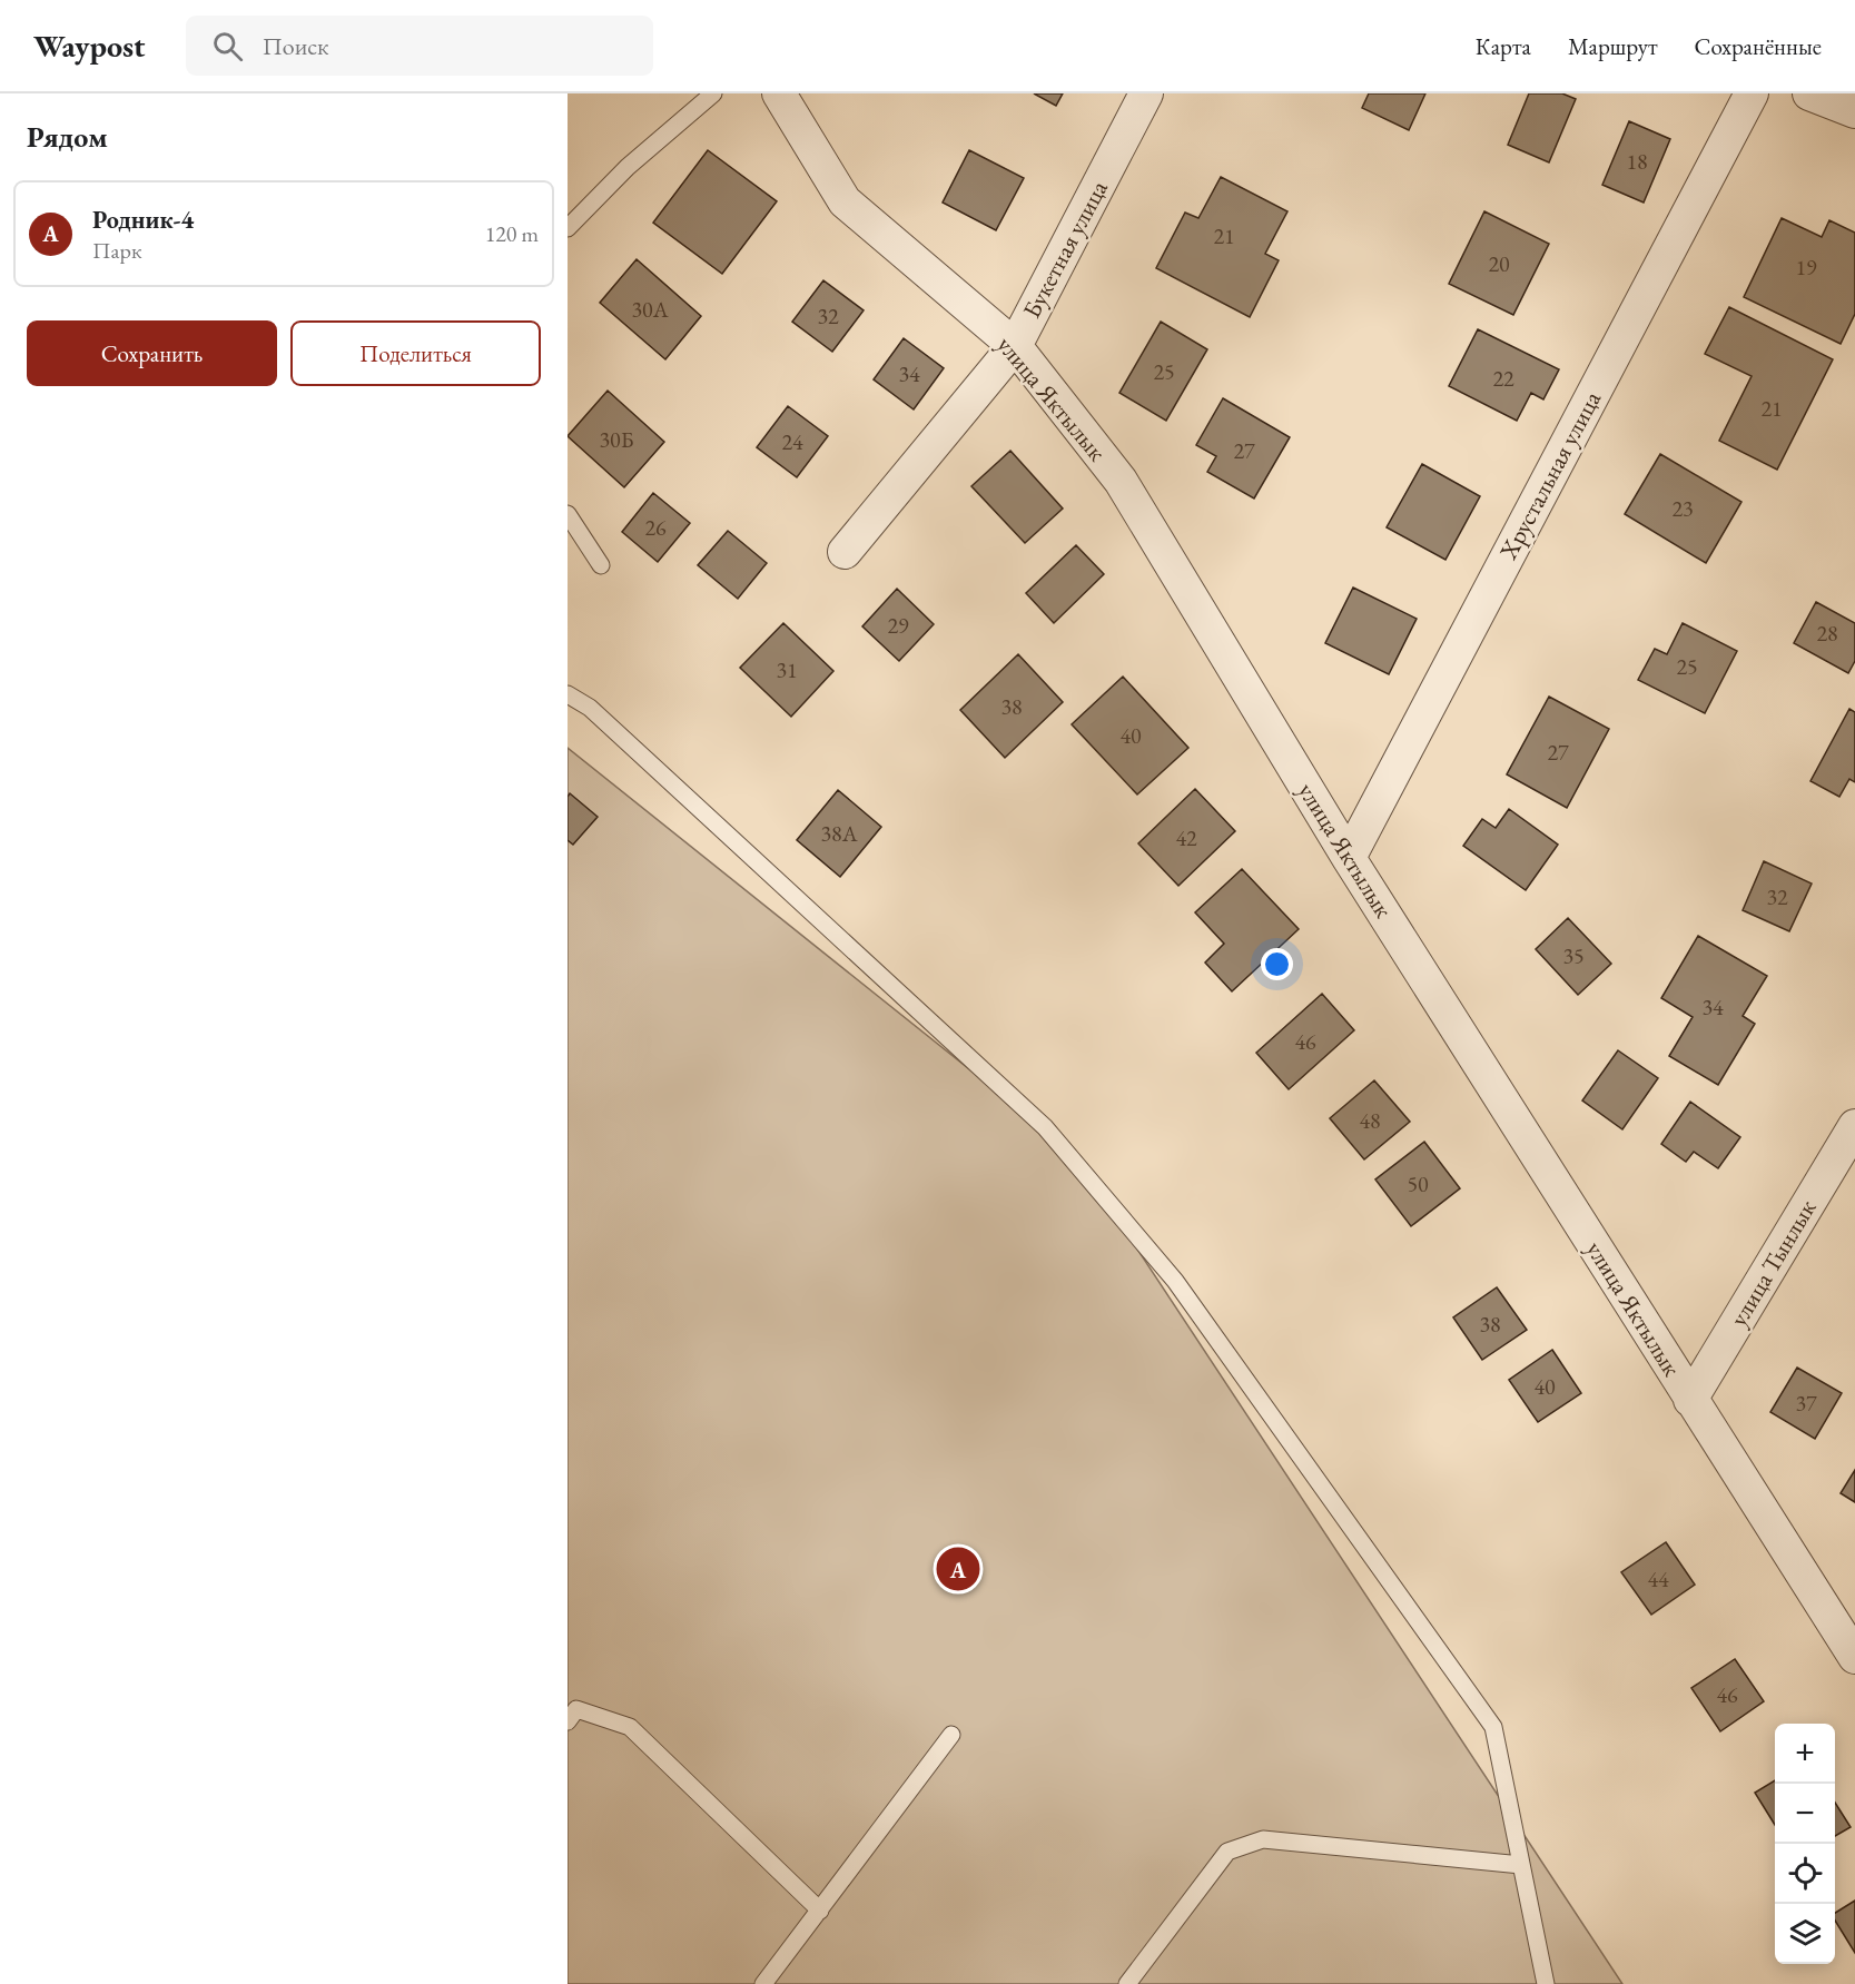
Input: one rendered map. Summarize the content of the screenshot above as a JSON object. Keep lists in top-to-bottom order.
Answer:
{
  "streets": {
    "street": [
      "Букетная улица",
      "улица Яктылык",
      "Хрустальная улица",
      "улица Тынлык"
    ]
  },
  "crossings": [
    ["Букетная улица", "улица Яктылык"],
    ["улица Яктылык", "Хрустальная улица"],
    ["улица Яктылык", "улица Тынлык"]
  ],
  "house_numbers": [
    "18",
    "21",
    "20",
    "19",
    "30А",
    "32",
    "25",
    "34",
    "22",
    "21",
    "30Б",
    "24",
    "27",
    "23",
    "26",
    "29",
    "28",
    "25",
    "31",
    "38",
    "40",
    "27",
    "38А",
    "42",
    "32",
    "35",
    "34",
    "46",
    "48",
    "50",
    "38",
    "40",
    "37",
    "44",
    "46"
  ],
  "page": {
    "header": "Waypost",
    "search": "Поиск",
    "nav": ["Карта", "Маршрут", "Сохранённые"],
    "heading": "Рядом",
    "list": [
      {
        "mark": "A",
        "name": "Родник-4",
        "note": "Парк",
        "value": "120 m"
      }
    ],
    "buttons": ["Сохранить", "Поделиться"],
    "pins": "A",
    "map_buttons": ["+", "−"]
  }
}
